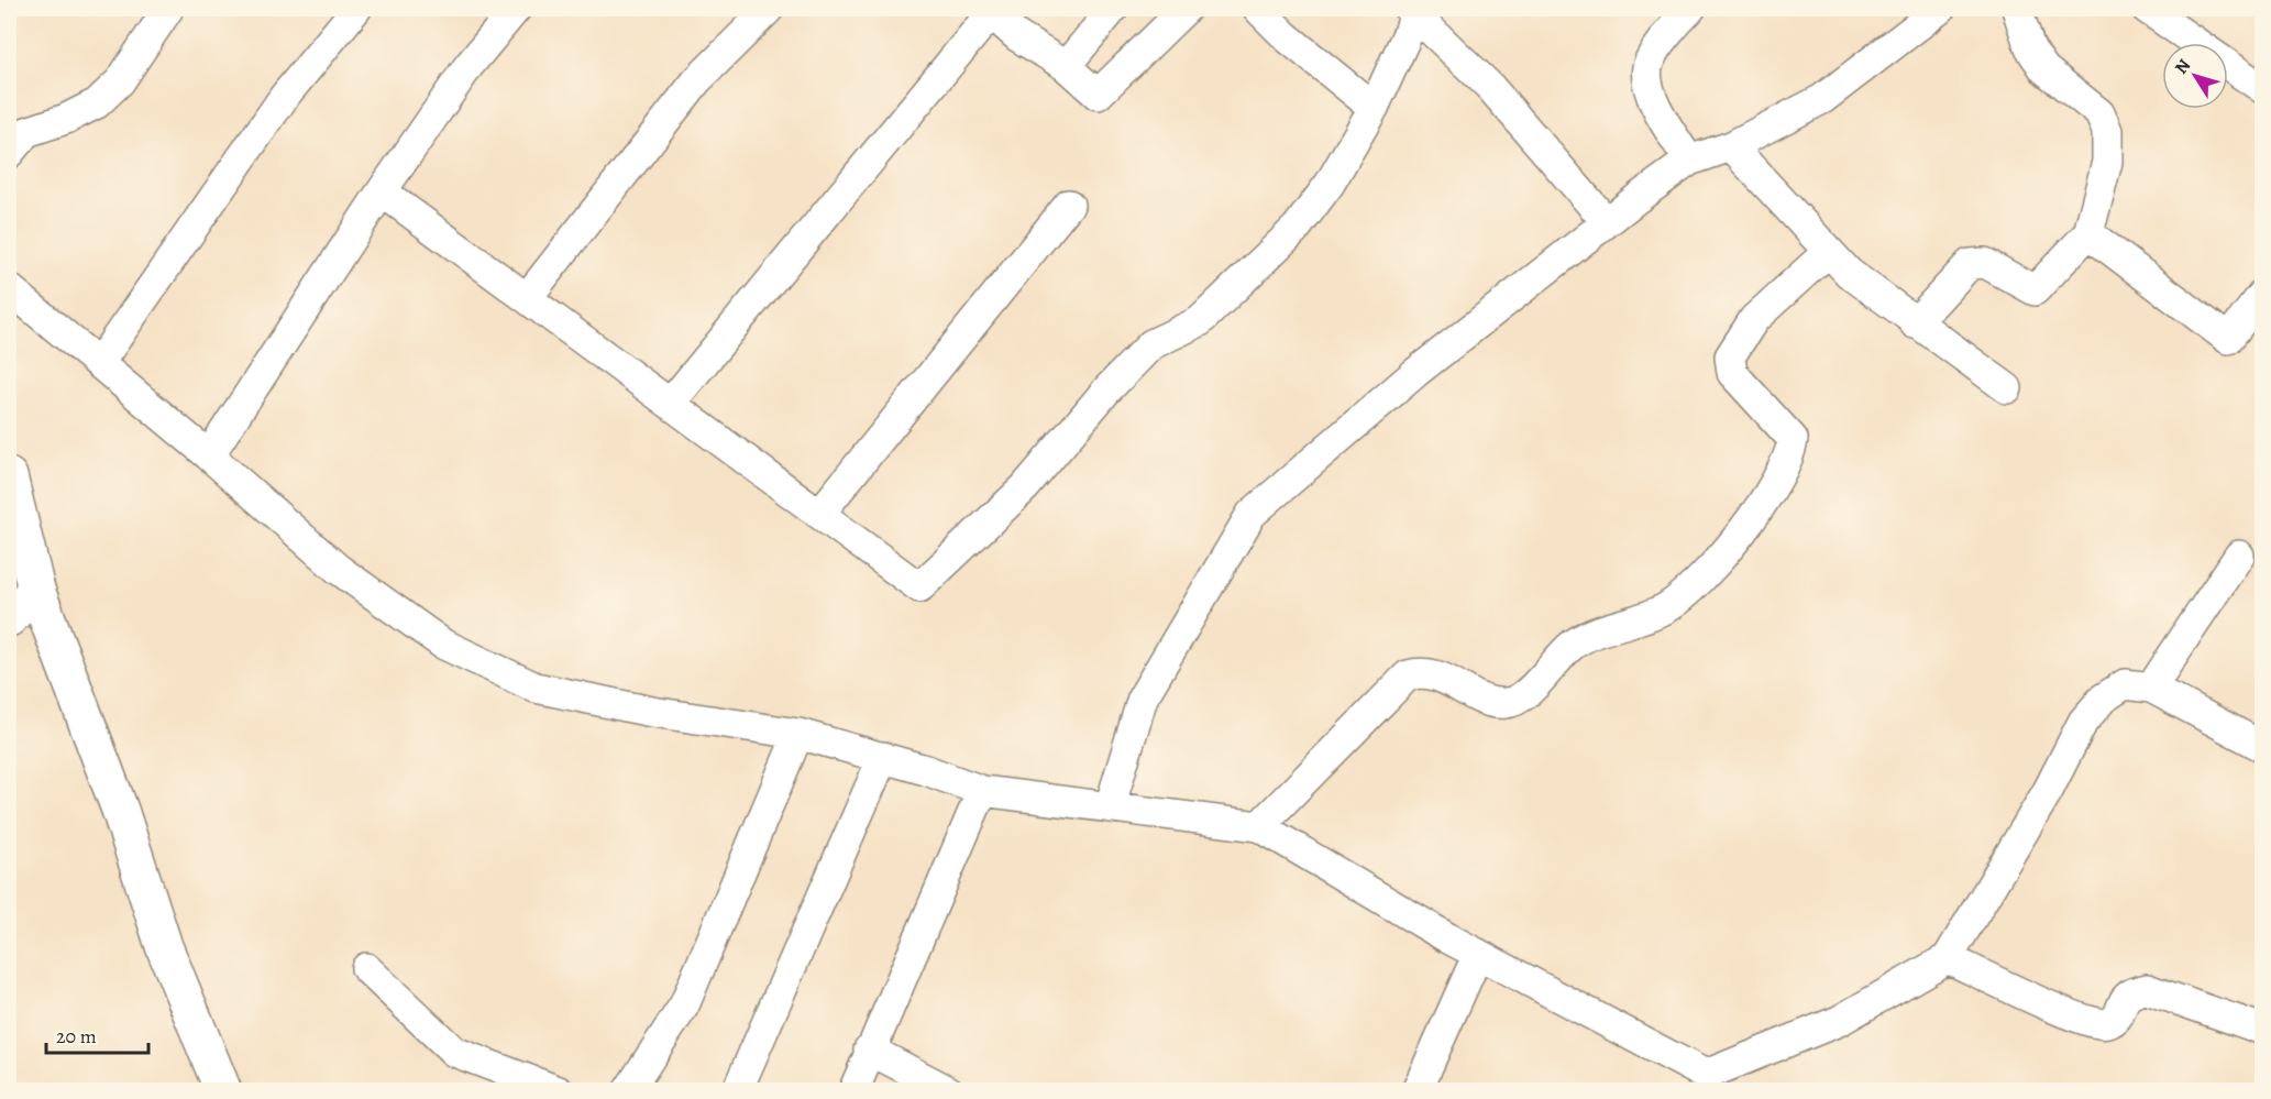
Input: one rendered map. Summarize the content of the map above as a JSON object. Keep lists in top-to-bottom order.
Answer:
{
  "scale_bar": "20 m",
  "north": "top left"
}
